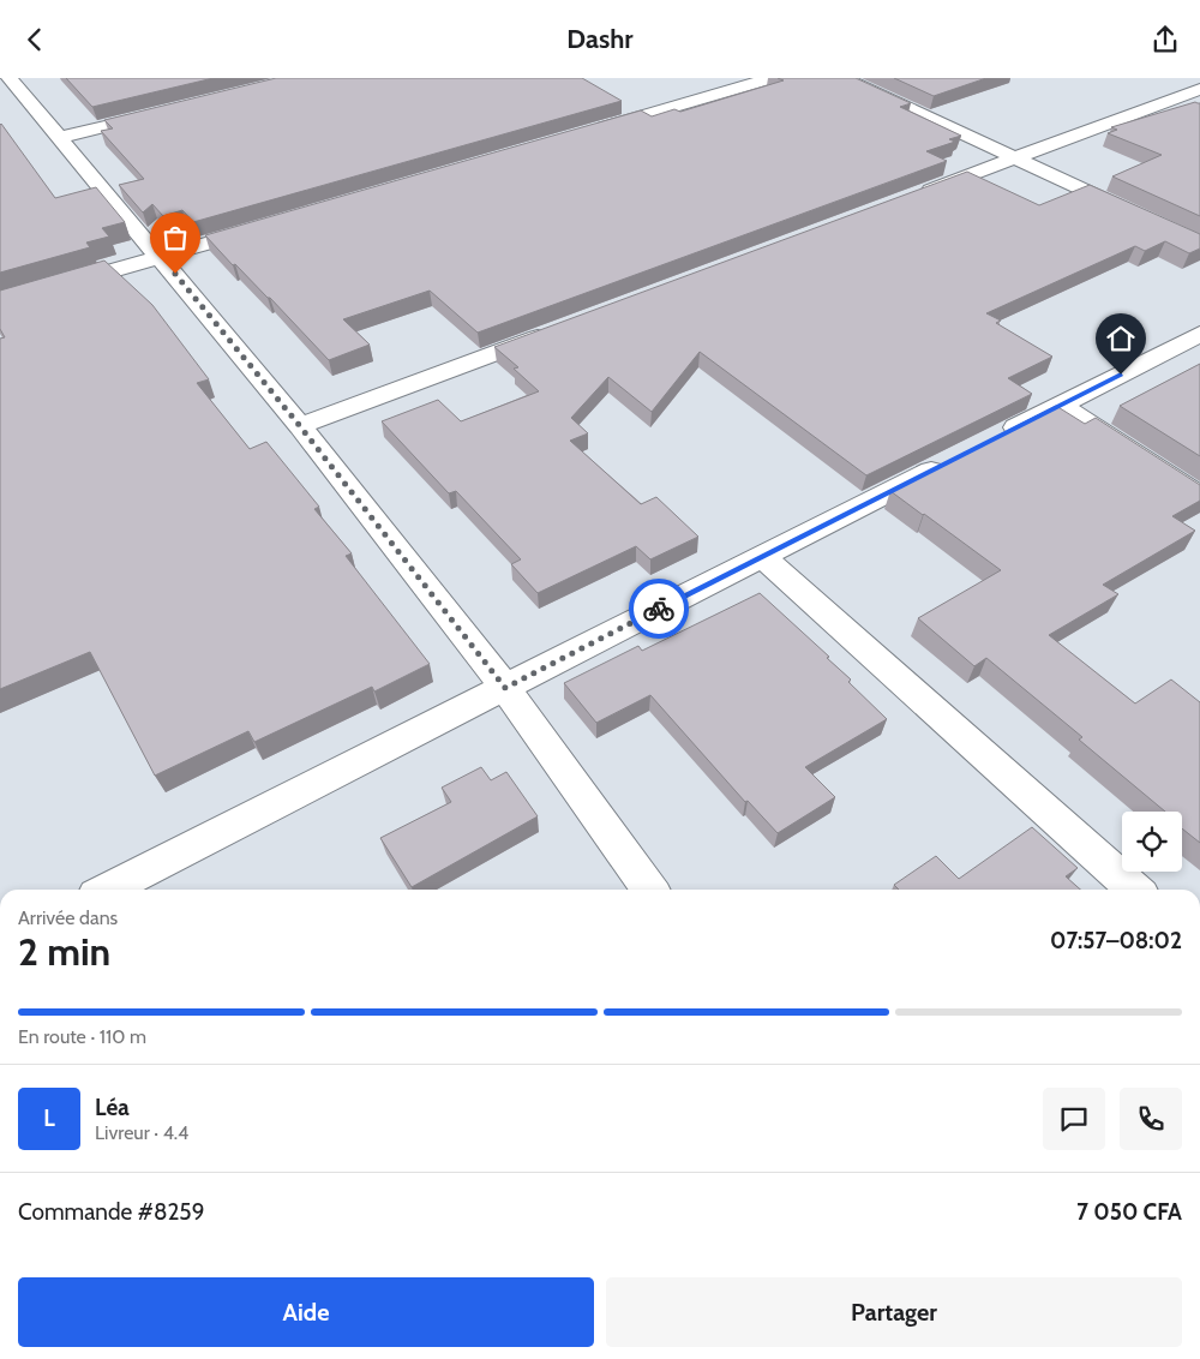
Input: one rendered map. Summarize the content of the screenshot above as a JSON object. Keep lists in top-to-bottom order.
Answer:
{
  "page": {
    "header": "Dashr",
    "heading": ["2 min", "Arrivée dans", "07:57–08:02"],
    "panel": [
      "Léa",
      "Livreur · 4.4",
      "Commande #8259",
      "7 050 CFA"
    ],
    "bar": "En route · 110 m",
    "round": "L",
    "buttons": ["Aide", "Partager"]
  }
}
